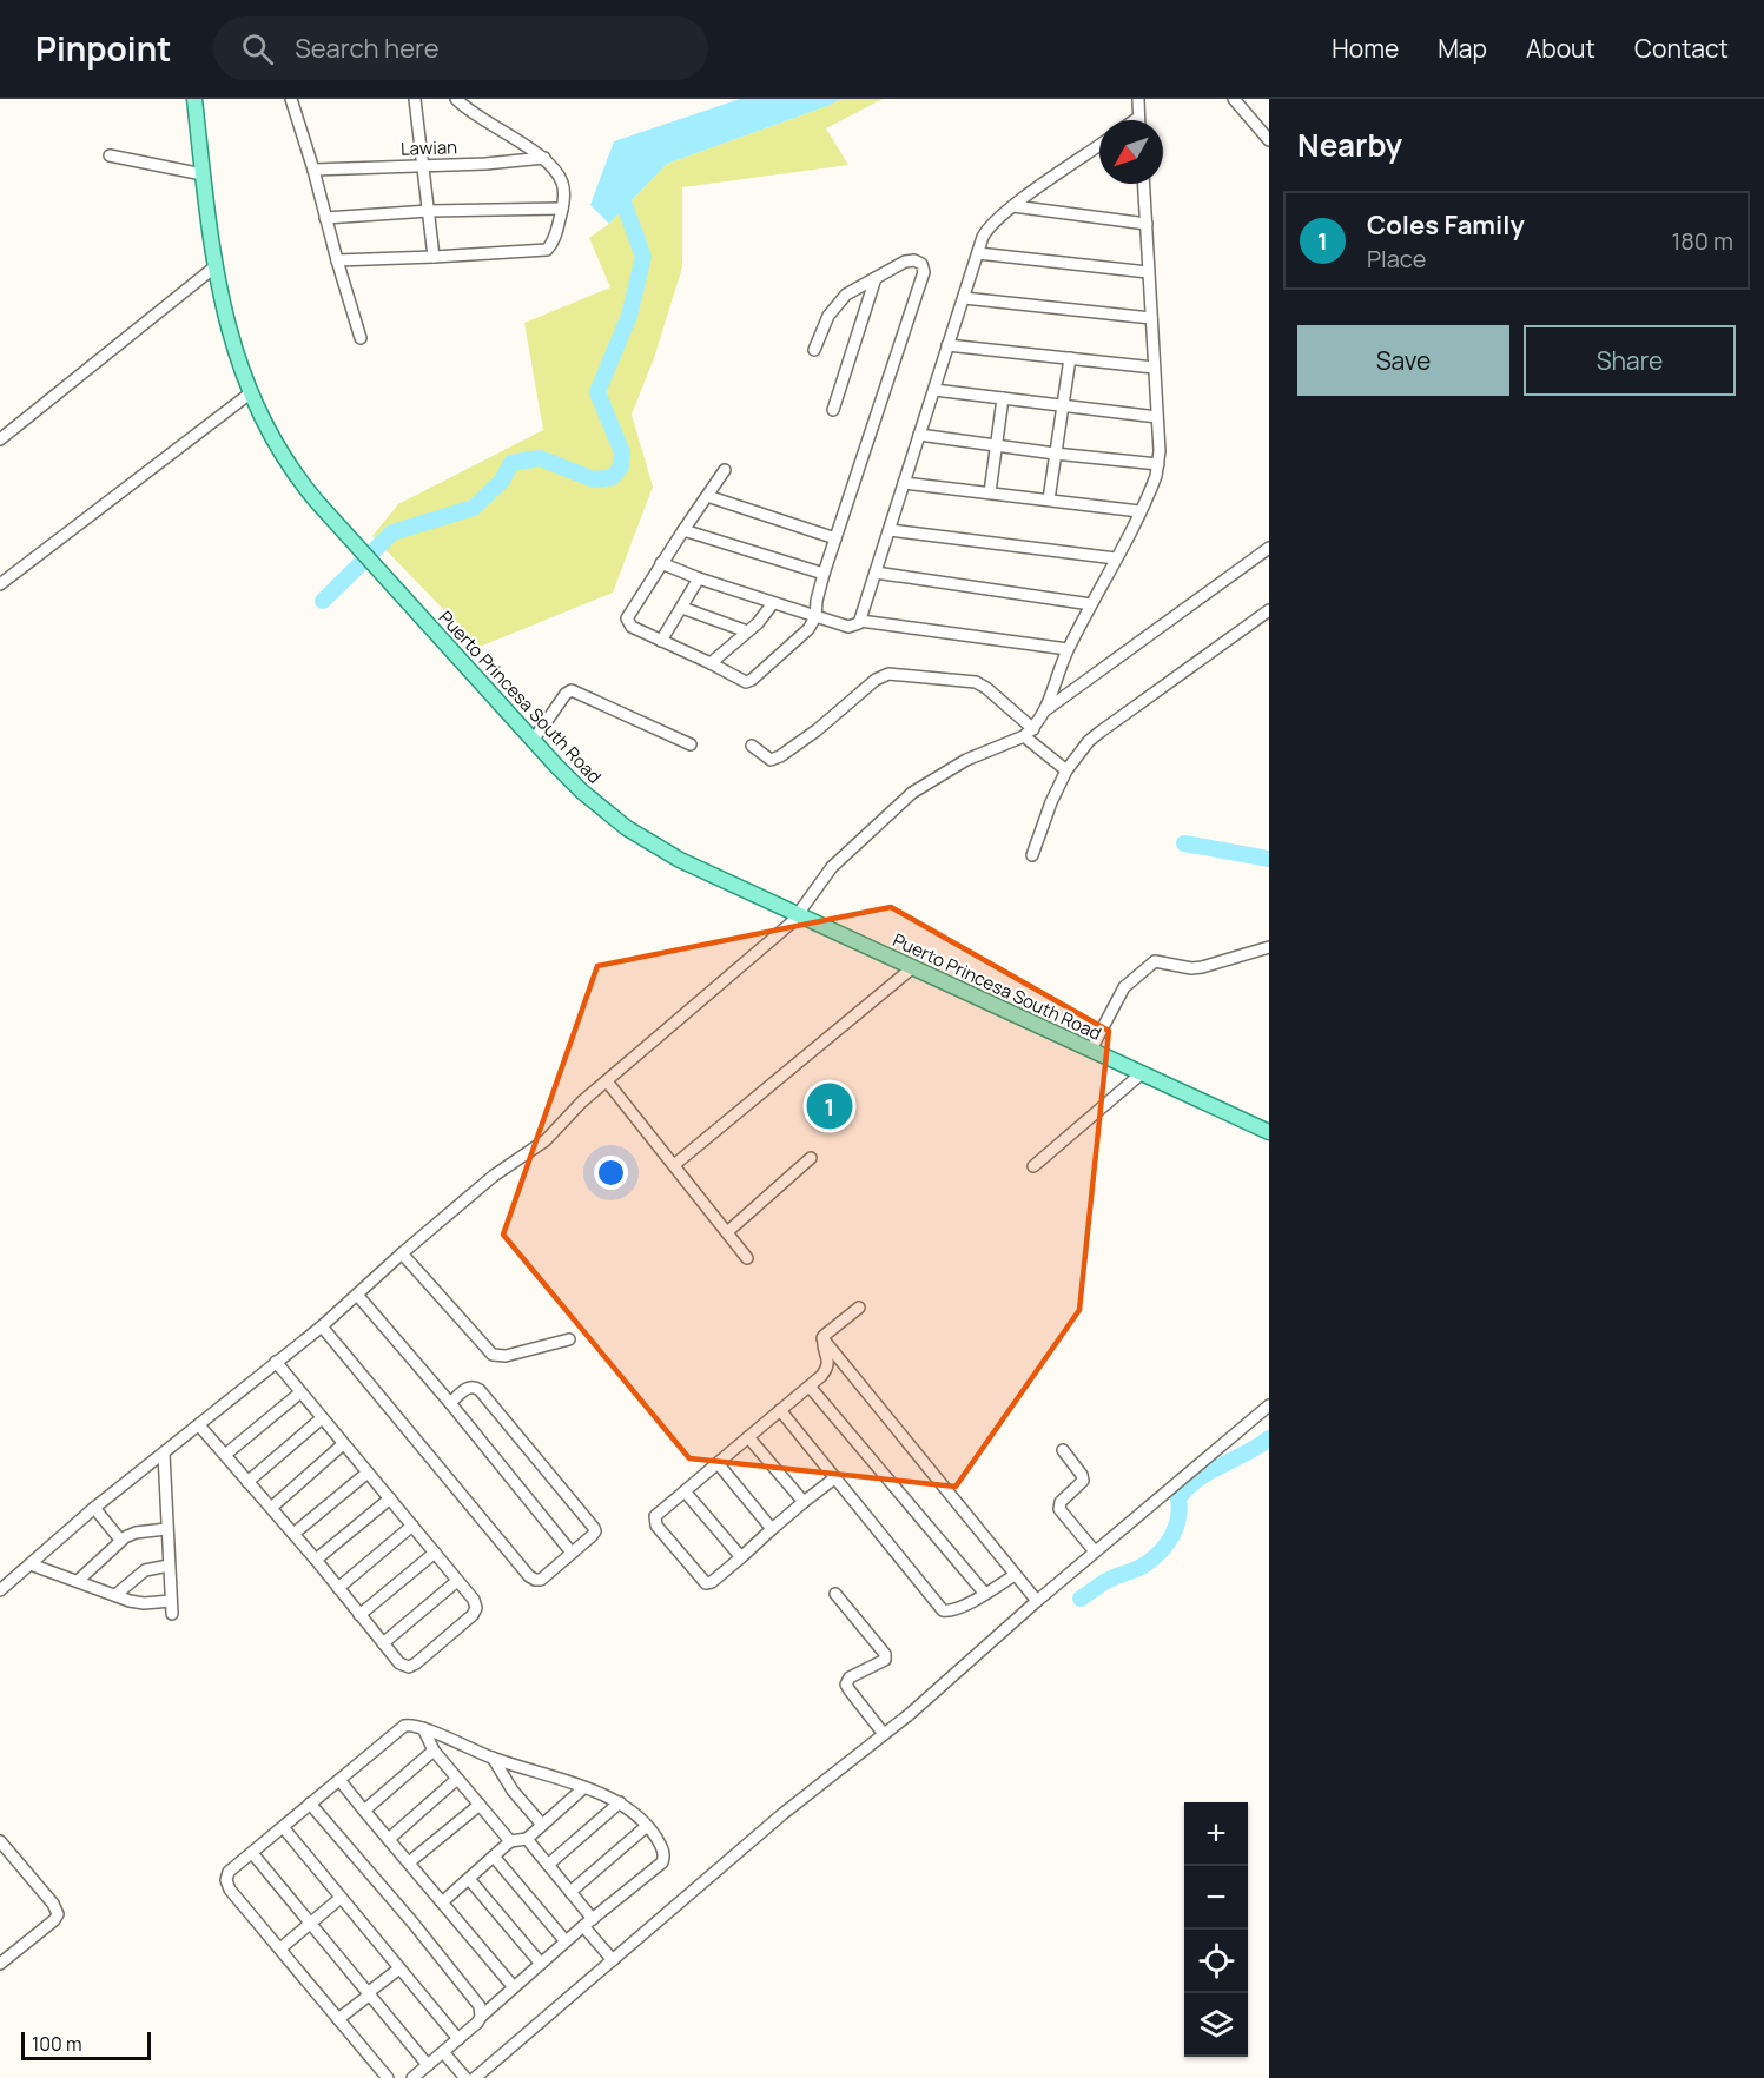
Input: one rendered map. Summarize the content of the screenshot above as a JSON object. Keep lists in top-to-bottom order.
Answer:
{
  "streets": {
    "main road": ["Puerto Princesa South Road"],
    "street": ["Lawian"]
  },
  "scale_bar": "100 m",
  "north": "bottom left",
  "page": {
    "header": "Pinpoint",
    "search": "Search here",
    "nav": [
      "Home",
      "Map",
      "About",
      "Contact"
    ],
    "heading": "Nearby",
    "list": [
      {
        "mark": "1",
        "name": "Coles Family",
        "note": "Place",
        "value": "180 m"
      }
    ],
    "buttons": ["Save", "Share"],
    "pins": "1",
    "map_buttons": ["+", "−"],
    "scale": "100 m"
  }
}
